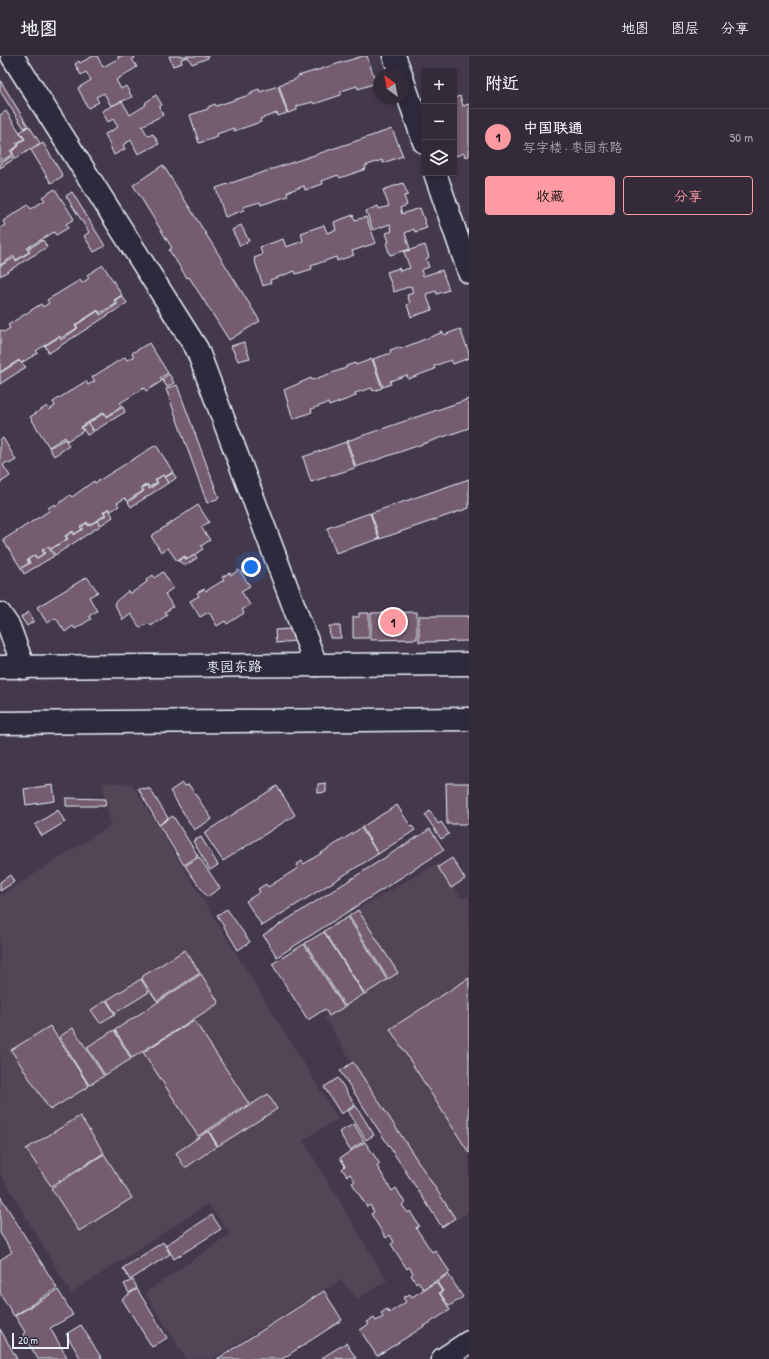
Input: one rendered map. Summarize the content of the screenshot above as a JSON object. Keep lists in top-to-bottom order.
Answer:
{
  "streets": {
    "main road": ["枣园东路"]
  },
  "scale_bar": "20 m",
  "north": "top left",
  "page": {
    "header": "地图",
    "nav": ["地图", "图层", "分享"],
    "heading": "附近",
    "map_buttons": ["+", "−"],
    "list": [
      {
        "mark": "1",
        "name": "中国联通",
        "note": "写字楼 · 枣园东路",
        "value": "50 m"
      }
    ],
    "buttons": ["收藏", "分享"],
    "pins": "1",
    "scale": "20 m"
  }
}
